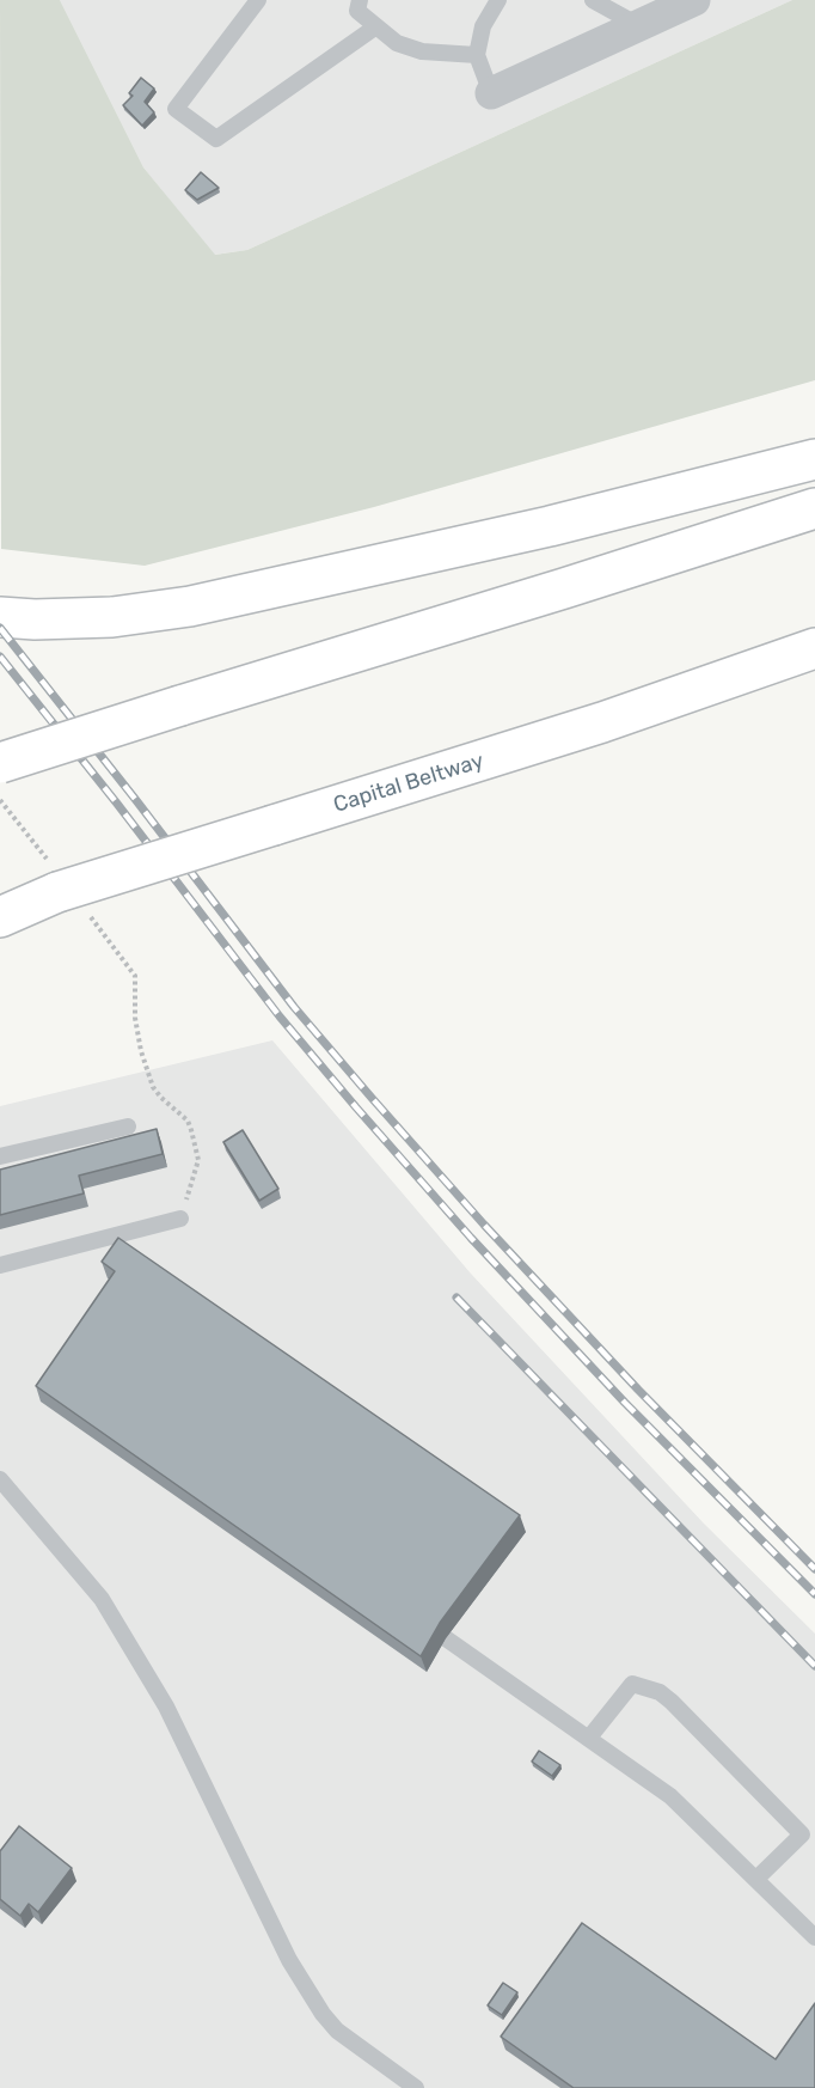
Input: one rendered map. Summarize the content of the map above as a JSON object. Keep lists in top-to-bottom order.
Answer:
{
  "streets": {
    "highway": ["Capital Beltway"]
  }
}
